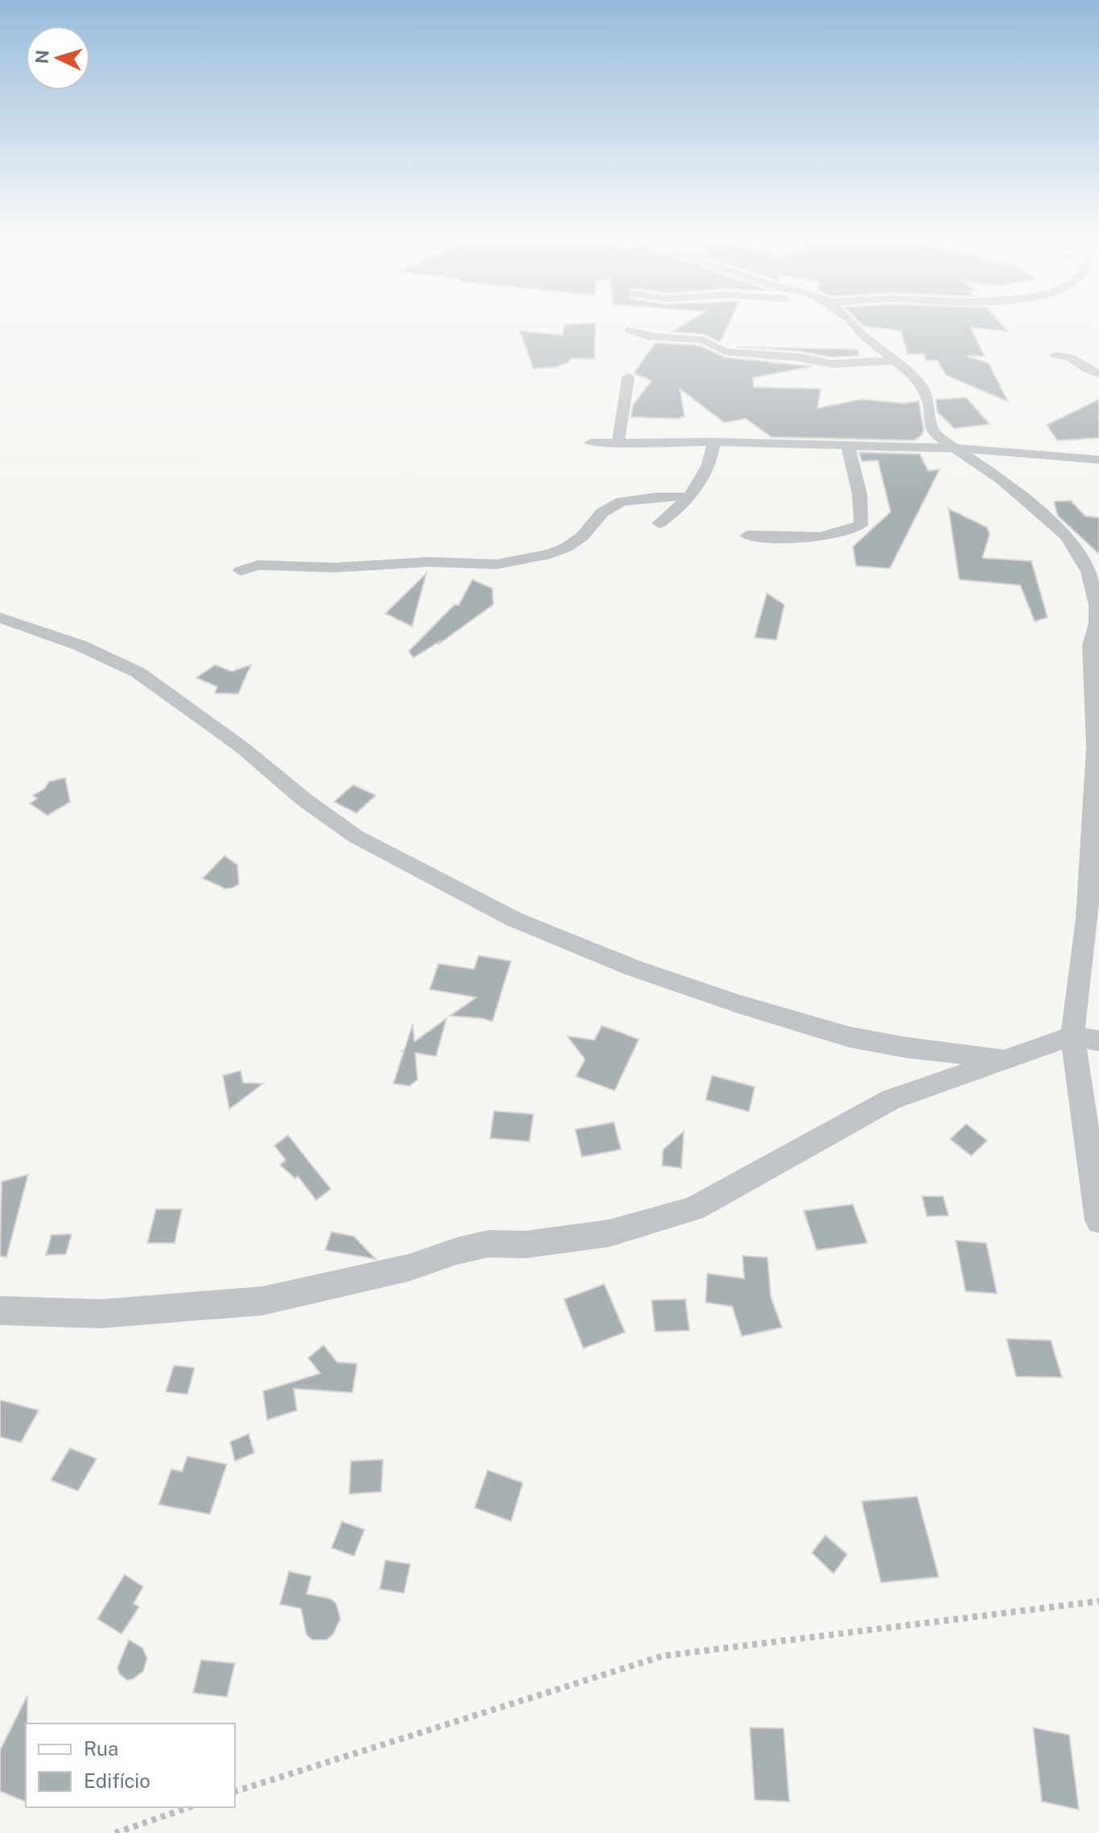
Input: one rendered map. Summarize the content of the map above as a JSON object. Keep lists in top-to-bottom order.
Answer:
{
  "legend": ["Rua", "Edifício"],
  "north": "left"
}
